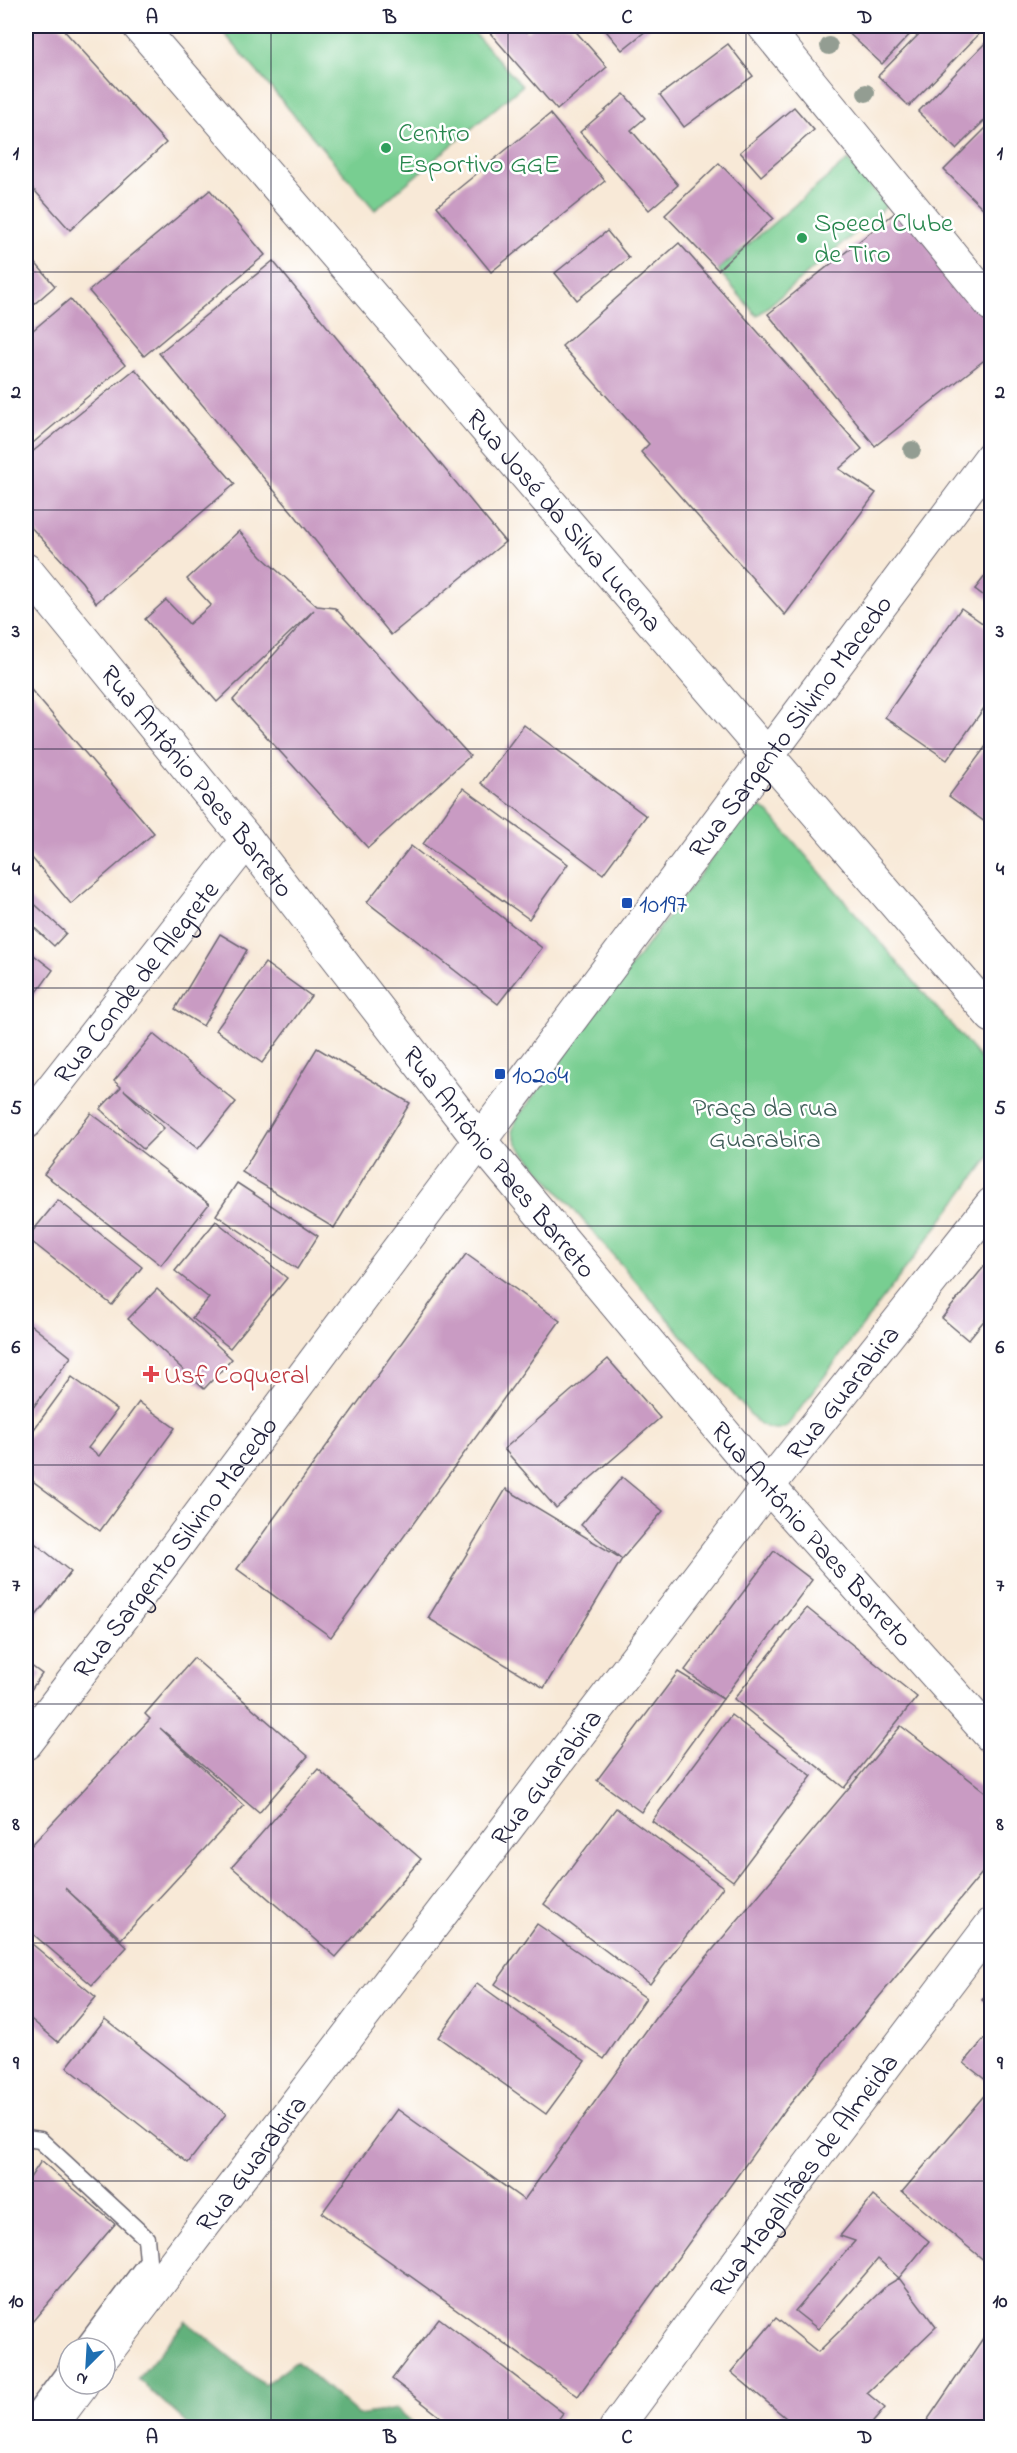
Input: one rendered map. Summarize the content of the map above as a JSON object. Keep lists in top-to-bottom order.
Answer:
{
  "streets": {
    "street": [
      "Rua José da Silva Lucena",
      "Rua Sargento Silvino Macedo",
      "Rua Antônio Paes Barreto",
      "Rua Conde de Alegrete",
      "Rua Guarabira",
      "Rua Magalhães de Almeida"
    ]
  },
  "crossings": [
    ["Rua José da Silva Lucena", "Rua Sargento Silvino Macedo"],
    ["Rua Sargento Silvino Macedo", "Rua Antônio Paes Barreto"],
    ["Rua Antônio Paes Barreto", "Rua Conde de Alegrete"],
    ["Rua Antônio Paes Barreto", "Rua Guarabira"]
  ],
  "parks": ["Praça da rua Guarabira"],
  "places": {
    "other": ["Centro Esportivo GGE", "Speed Clube de Tiro"],
    "transit": ["10197", "10204"],
    "health": ["Usf Coqueral"]
  },
  "north": "bottom left",
  "grid": {
    "columns": [
      "A",
      "B",
      "C",
      "D"
    ],
    "rows": [
      "1",
      "2",
      "3",
      "4",
      "5",
      "6",
      "7",
      "8",
      "9",
      "10"
    ]
  }
}
